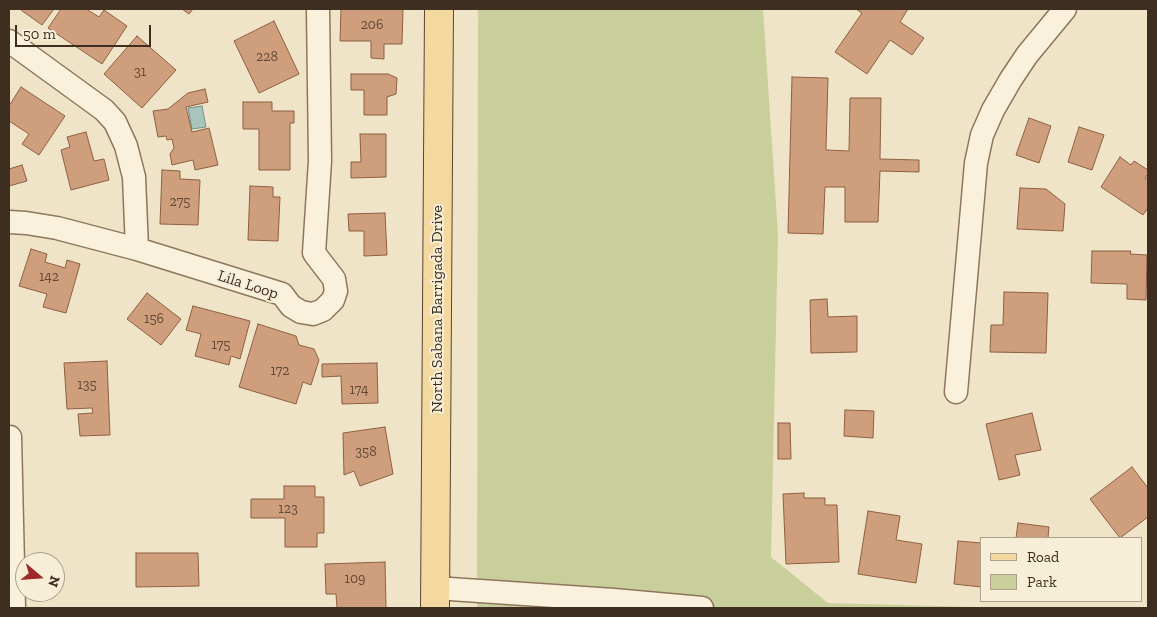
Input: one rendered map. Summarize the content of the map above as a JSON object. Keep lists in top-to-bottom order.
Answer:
{
  "streets": {
    "main road": ["North Sabana Barrigada Drive"],
    "street": ["Lila Loop"]
  },
  "house_numbers": [
    "206",
    "228",
    "31",
    "275",
    "142",
    "156",
    "175",
    "172",
    "135",
    "174",
    "358",
    "123",
    "109"
  ],
  "legend": ["Road", "Park"],
  "scale_bar": "50 m",
  "north": "right"
}
